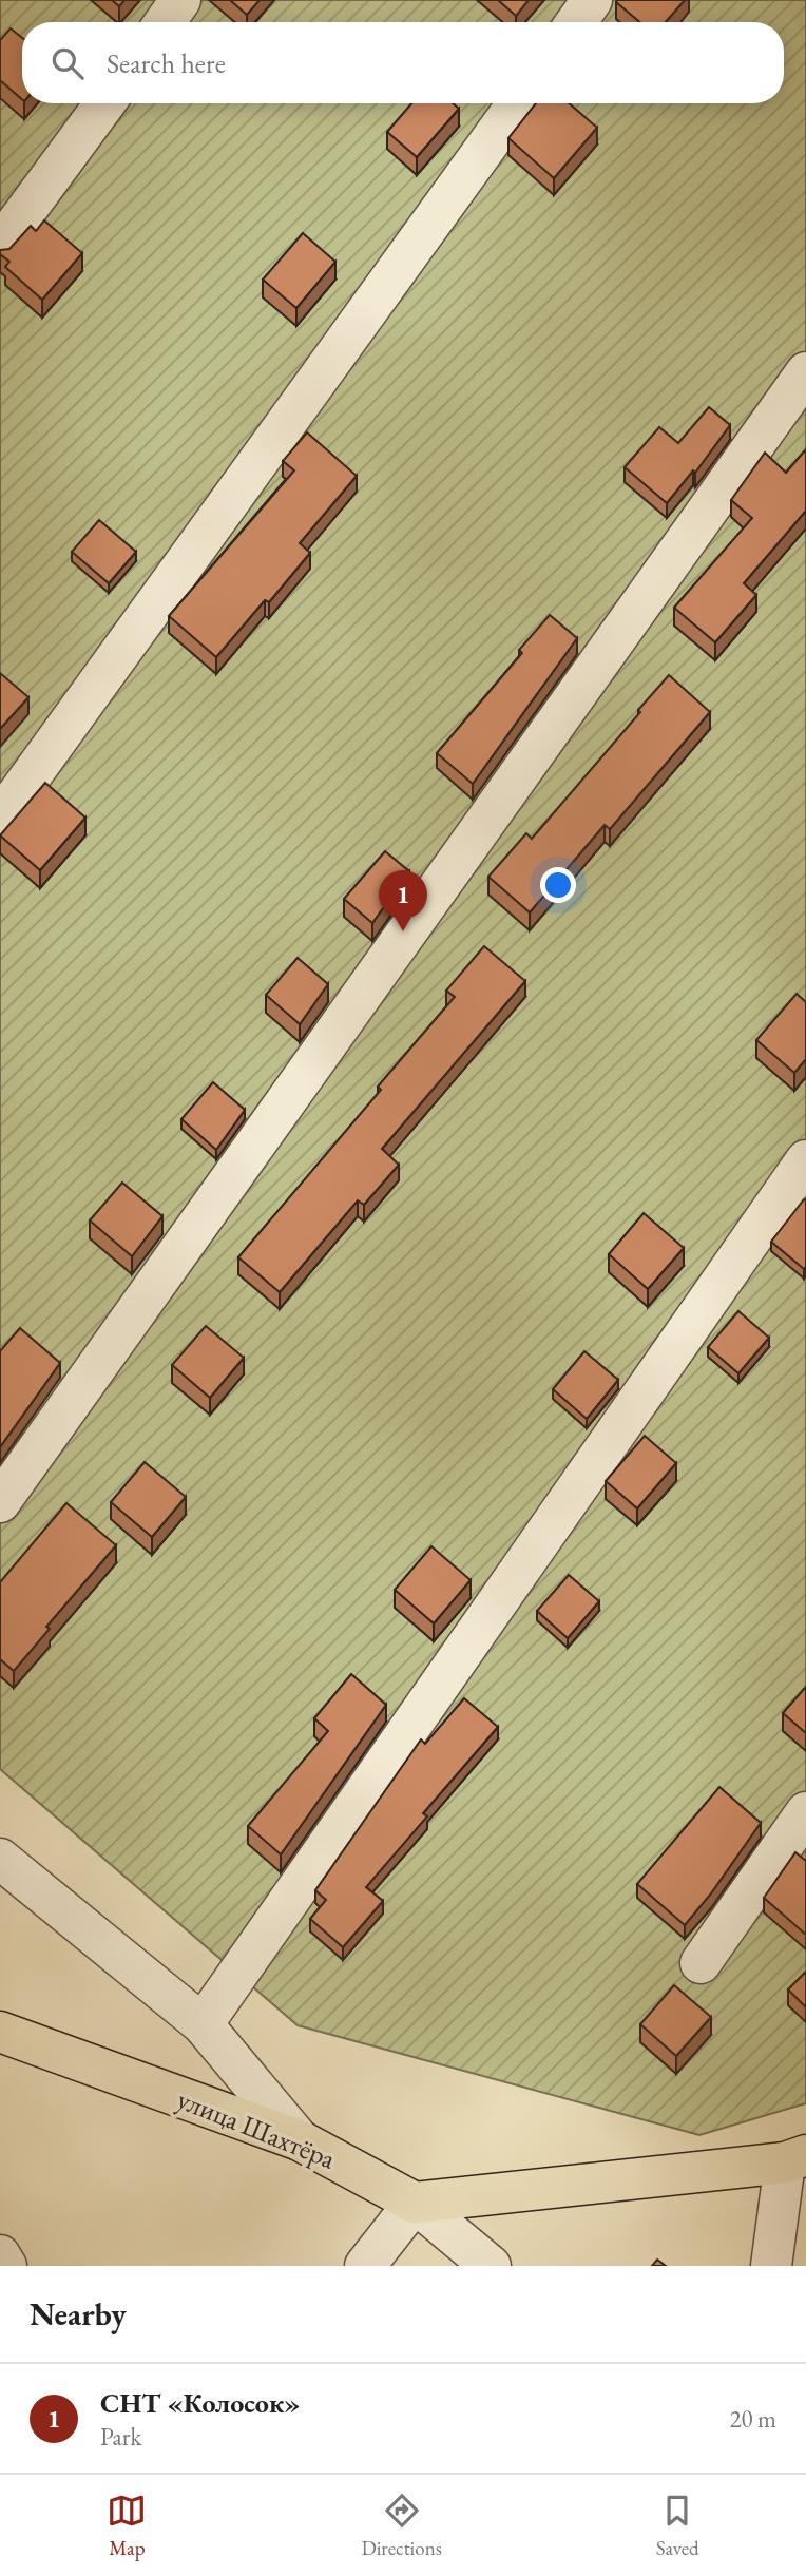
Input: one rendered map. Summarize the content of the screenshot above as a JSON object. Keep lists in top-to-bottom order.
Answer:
{
  "streets": {
    "main road": ["улица Шахтёра"]
  },
  "page": {
    "search": "Search here",
    "pins": "1",
    "heading": "Nearby",
    "list": [
      {
        "mark": "1",
        "name": "СНТ «Колосок»",
        "note": "Park",
        "value": "20 m"
      }
    ],
    "nav": ["Map", "Directions", "Saved"]
  }
}
